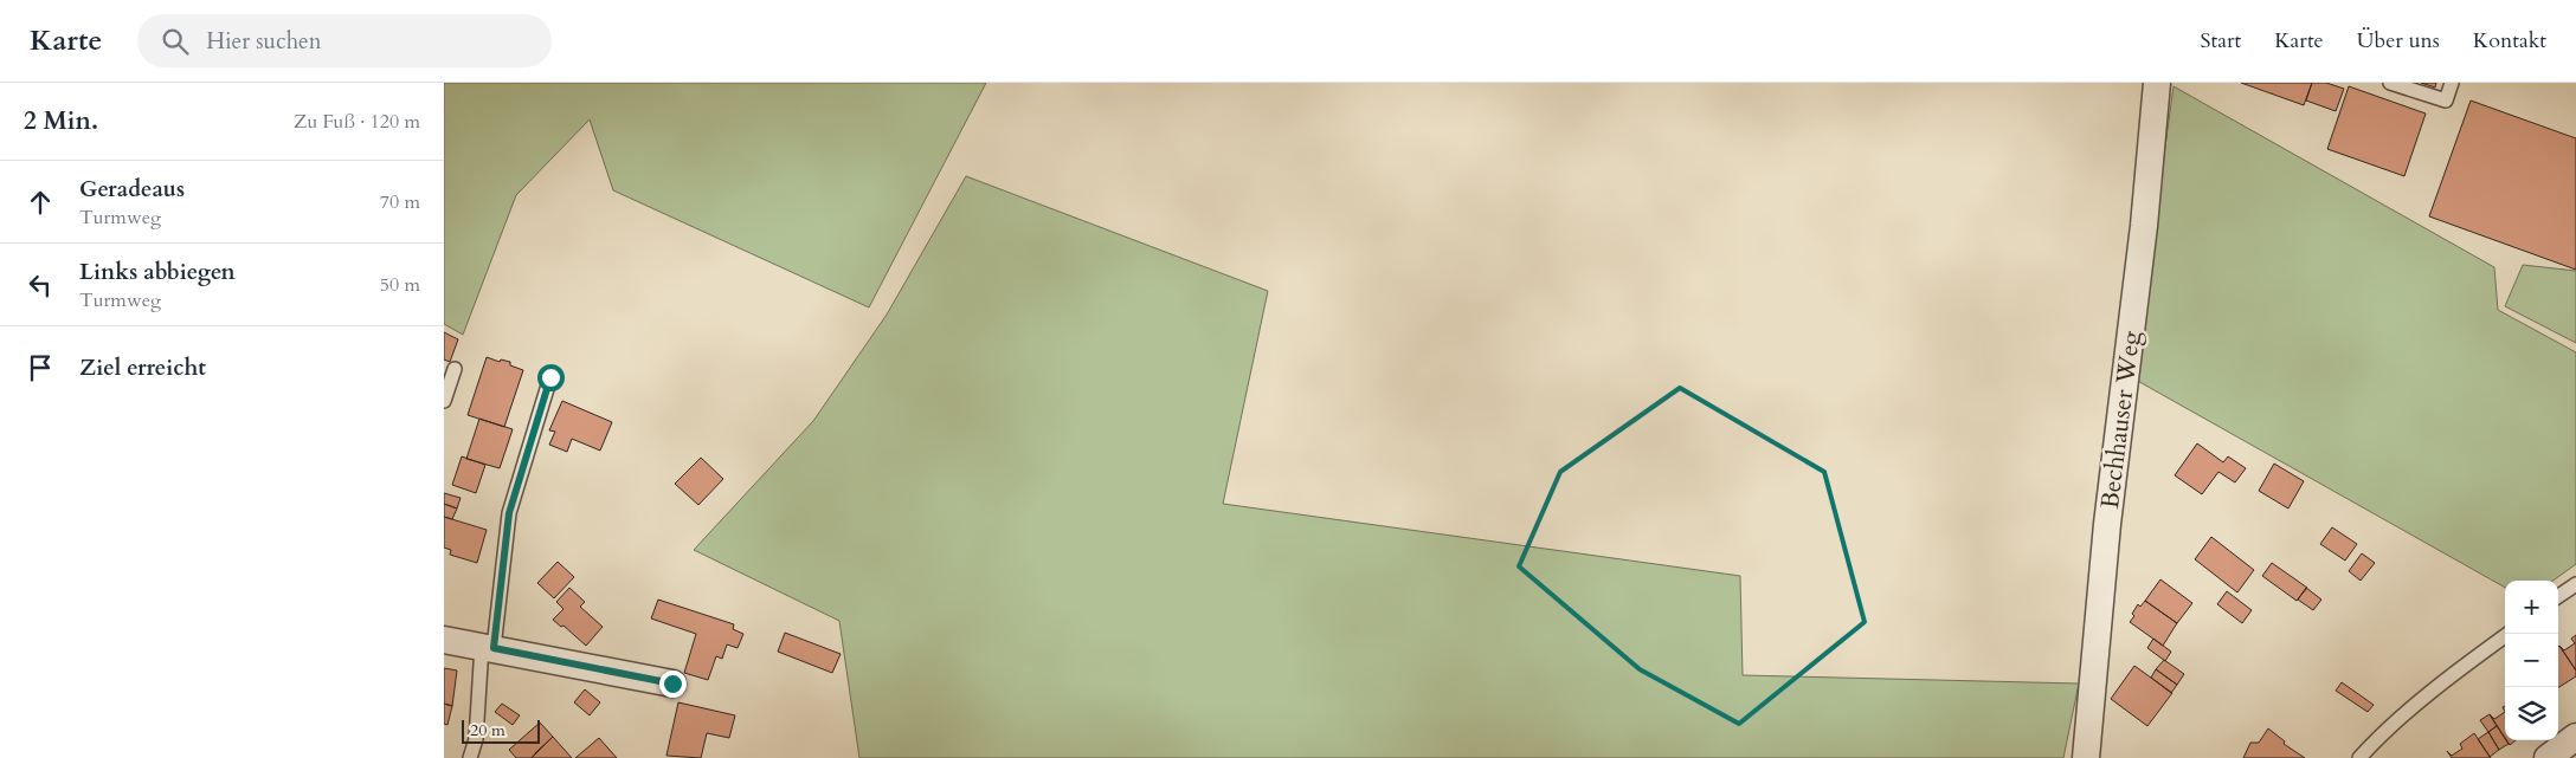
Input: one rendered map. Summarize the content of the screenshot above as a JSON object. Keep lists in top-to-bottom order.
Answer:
{
  "streets": {
    "street": ["Bechhauser Weg"]
  },
  "scale_bar": "20 m",
  "page": {
    "header": "Karte",
    "search": "Hier suchen",
    "nav": [
      "Start",
      "Karte",
      "Über uns",
      "Kontakt"
    ],
    "heading": ["2 Min.", "Zu Fuß · 120 m"],
    "list": [
      ["Geradeaus", "Turmweg", "70 m"],
      ["Links abbiegen", "Turmweg", "50 m"],
      "Ziel erreicht"
    ],
    "map_buttons": ["+", "−"],
    "scale": "20 m"
  }
}
